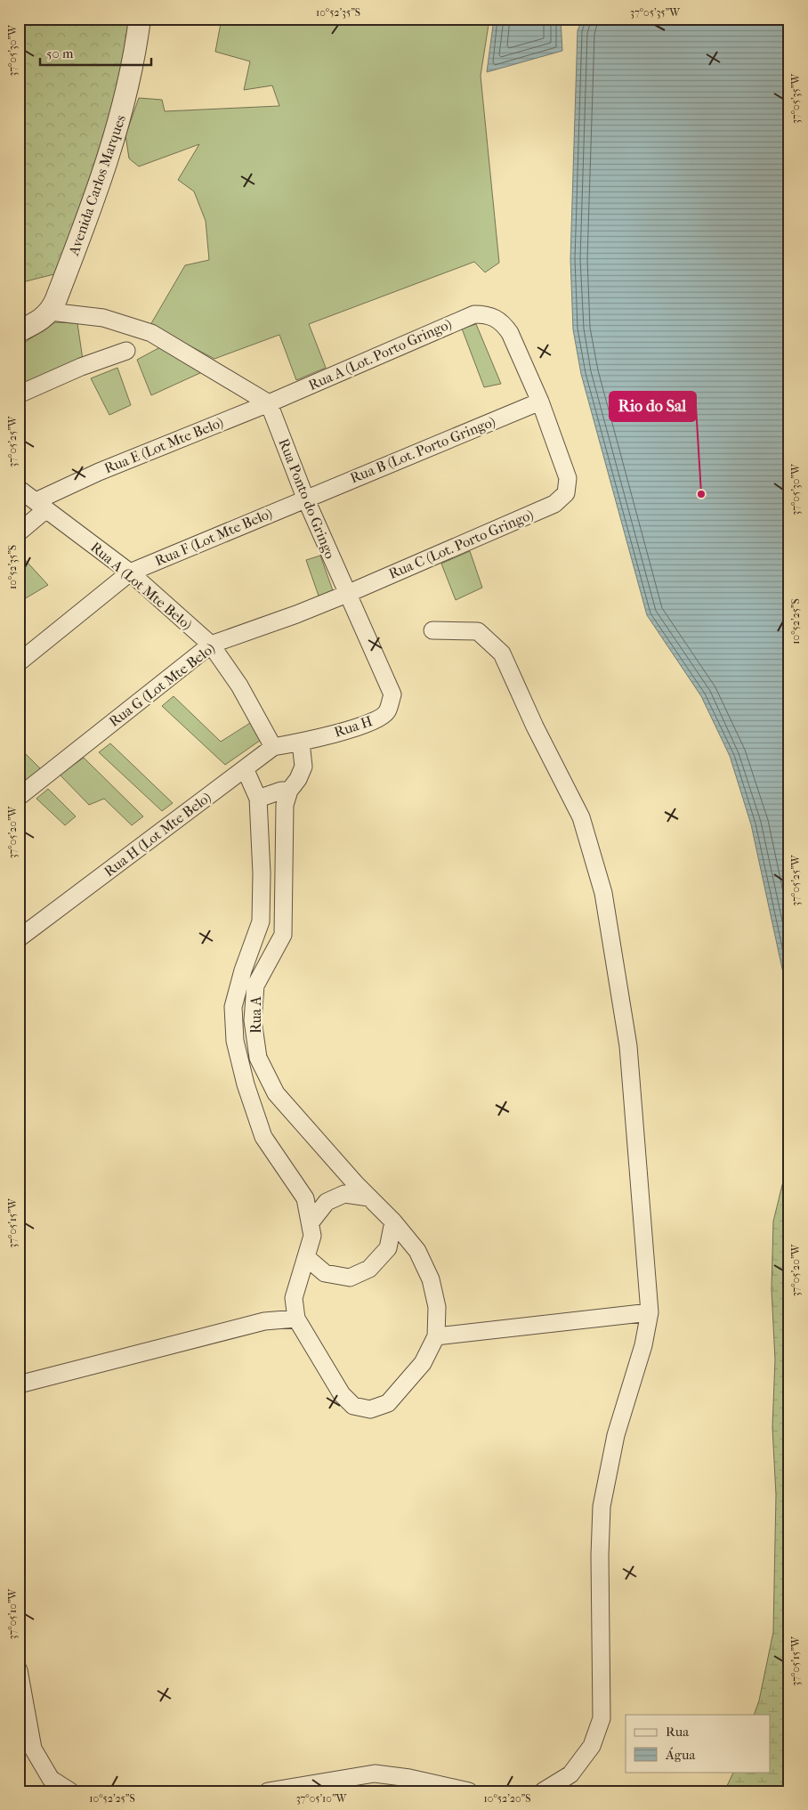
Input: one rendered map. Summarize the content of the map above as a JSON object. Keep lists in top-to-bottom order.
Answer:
{
  "streets": {
    "street": [
      "Avenida Carlos Marques",
      "Rua A (Lot. Porto Gringo)",
      "Rua E (Lot Mte Belo)",
      "Rua B (Lot. Porto Gringo)",
      "Rua Ponto do Gringo",
      "Rua F (Lot Mte Belo)",
      "Rua C (Lot. Porto Gringo)",
      "Rua A (Lot Mte Belo)",
      "Rua G (Lot Mte Belo)",
      "Rua H",
      "Rua H (Lot Mte Belo)",
      "Rua A"
    ]
  },
  "crossings": [
    ["Rua A (Lot. Porto Gringo)", "Rua E (Lot Mte Belo)"],
    ["Rua A (Lot. Porto Gringo)", "Rua B (Lot. Porto Gringo)"],
    ["Rua A (Lot. Porto Gringo)", "Rua Ponto do Gringo"],
    ["Rua A (Lot. Porto Gringo)", "Rua C (Lot. Porto Gringo)"],
    ["Rua E (Lot Mte Belo)", "Rua Ponto do Gringo"],
    ["Rua E (Lot Mte Belo)", "Rua A (Lot Mte Belo)"],
    ["Rua B (Lot. Porto Gringo)", "Rua Ponto do Gringo"],
    ["Rua B (Lot. Porto Gringo)", "Rua F (Lot Mte Belo)"],
    ["Rua B (Lot. Porto Gringo)", "Rua C (Lot. Porto Gringo)"],
    ["Rua Ponto do Gringo", "Rua F (Lot Mte Belo)"],
    ["Rua Ponto do Gringo", "Rua C (Lot. Porto Gringo)"],
    ["Rua Ponto do Gringo", "Rua G (Lot Mte Belo)"],
    ["Rua Ponto do Gringo", "Rua H"],
    ["Rua F (Lot Mte Belo)", "Rua A (Lot Mte Belo)"],
    ["Rua C (Lot. Porto Gringo)", "Rua G (Lot Mte Belo)"],
    ["Rua A (Lot Mte Belo)", "Rua G (Lot Mte Belo)"],
    ["Rua A (Lot Mte Belo)", "Rua H (Lot Mte Belo)"],
    ["Rua H", "Rua A"],
    ["Rua H (Lot Mte Belo)", "Rua A"]
  ],
  "places": ["Rio do Sal"],
  "legend": ["Rua", "Água"],
  "scale_bar": "50 m",
  "coordinates": [
    "10°52'35\"S",
    "37°05'35\"W",
    "37°05'30\"W",
    "37°05'25\"W",
    "10°52'25\"S",
    "37°05'20\"W",
    "37°05'15\"W",
    "37°05'10\"W",
    "10°52'20\"S"
  ]
}
